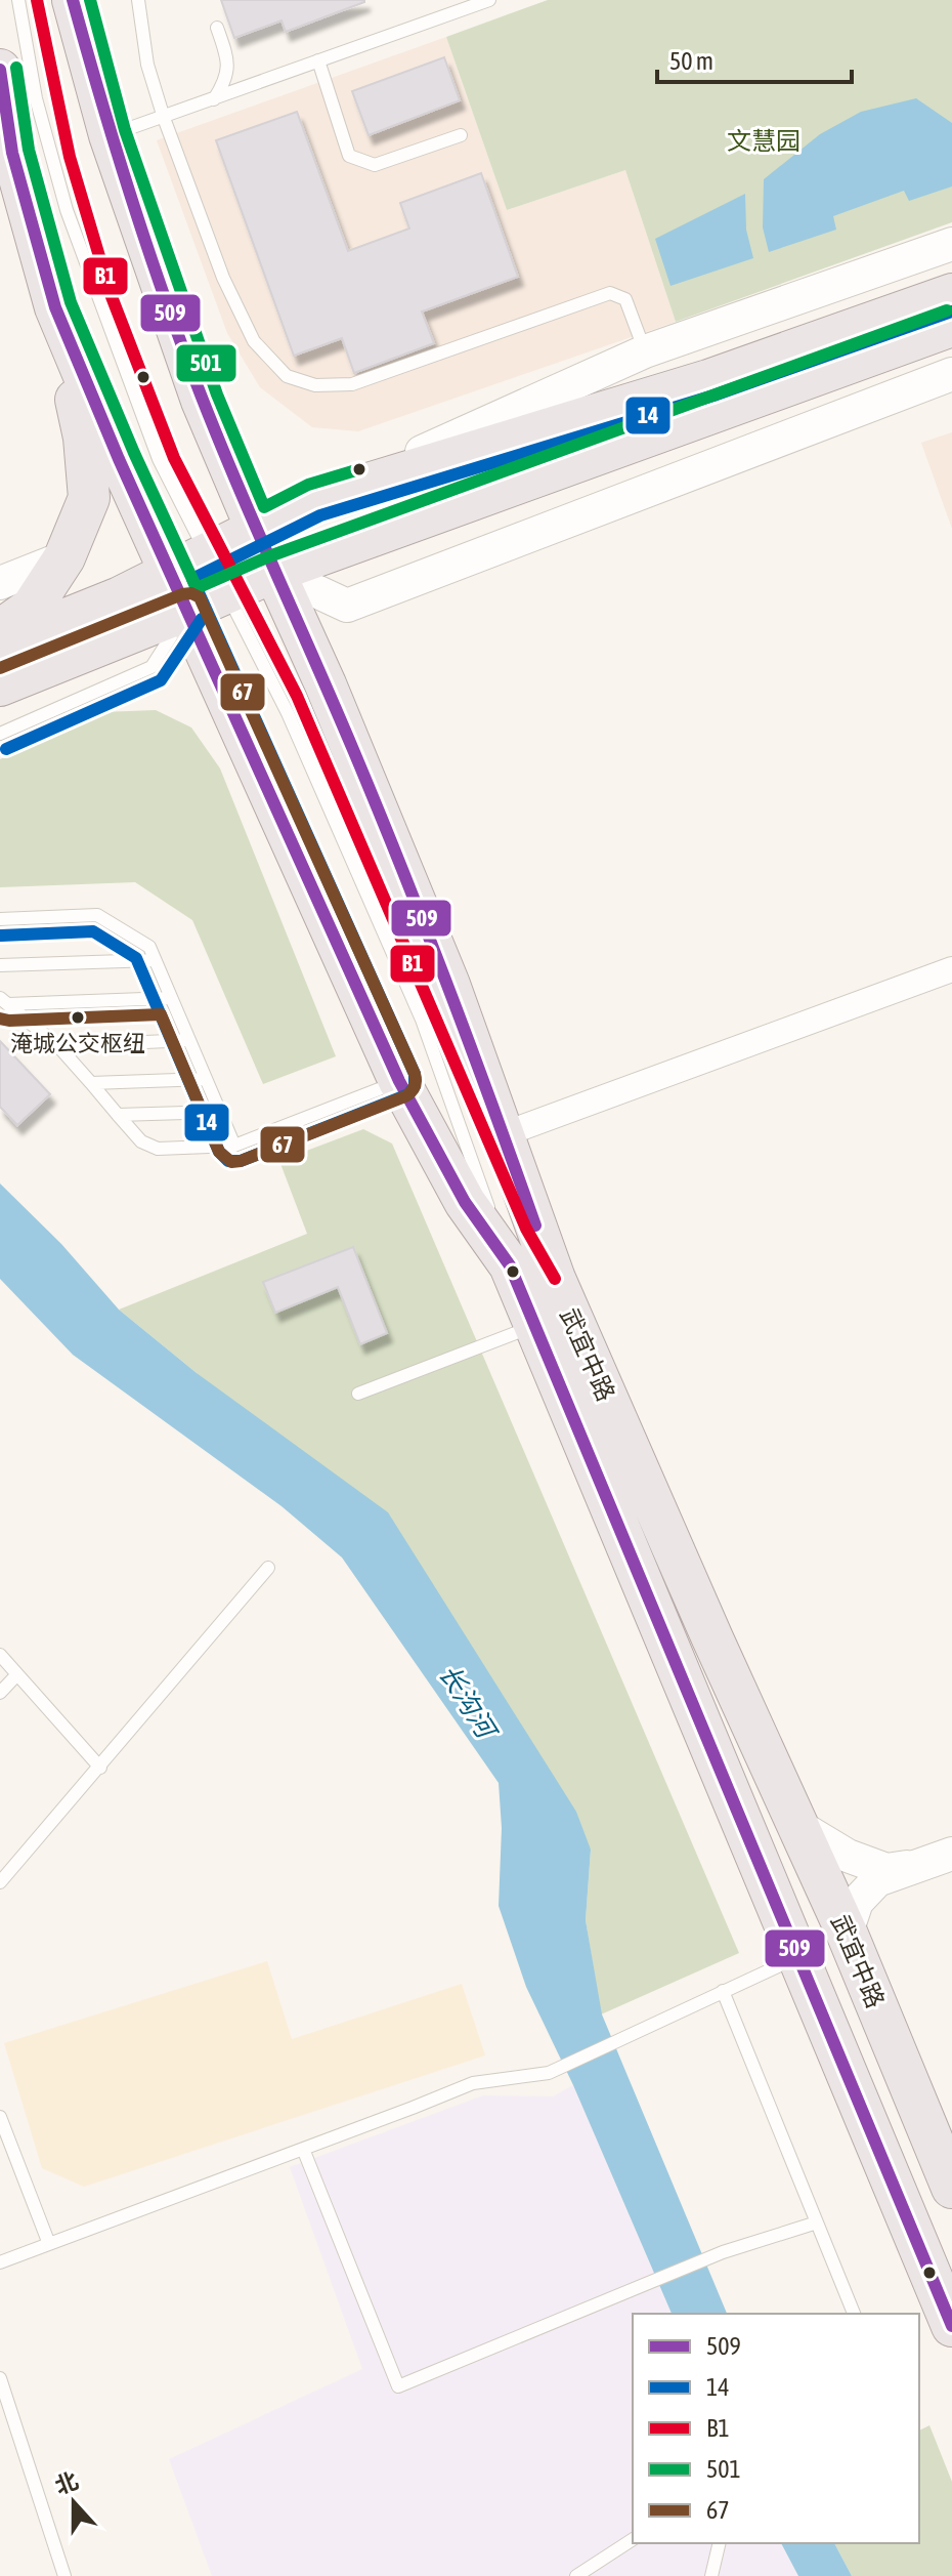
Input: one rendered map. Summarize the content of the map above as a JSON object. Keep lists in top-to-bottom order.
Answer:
{
  "streets": {
    "main road": ["武宜中路"]
  },
  "water": ["长沟河"],
  "parks": ["文慧园"],
  "places": ["淹城公交枢纽"],
  "lines": [
    "transit line 509",
    "transit line B1",
    "transit line 501",
    "transit line 14",
    "transit line 67"
  ],
  "legend": [
    "509",
    "14",
    "B1",
    "501",
    "67"
  ],
  "scale_bar": "50 m",
  "north": "top"
}
